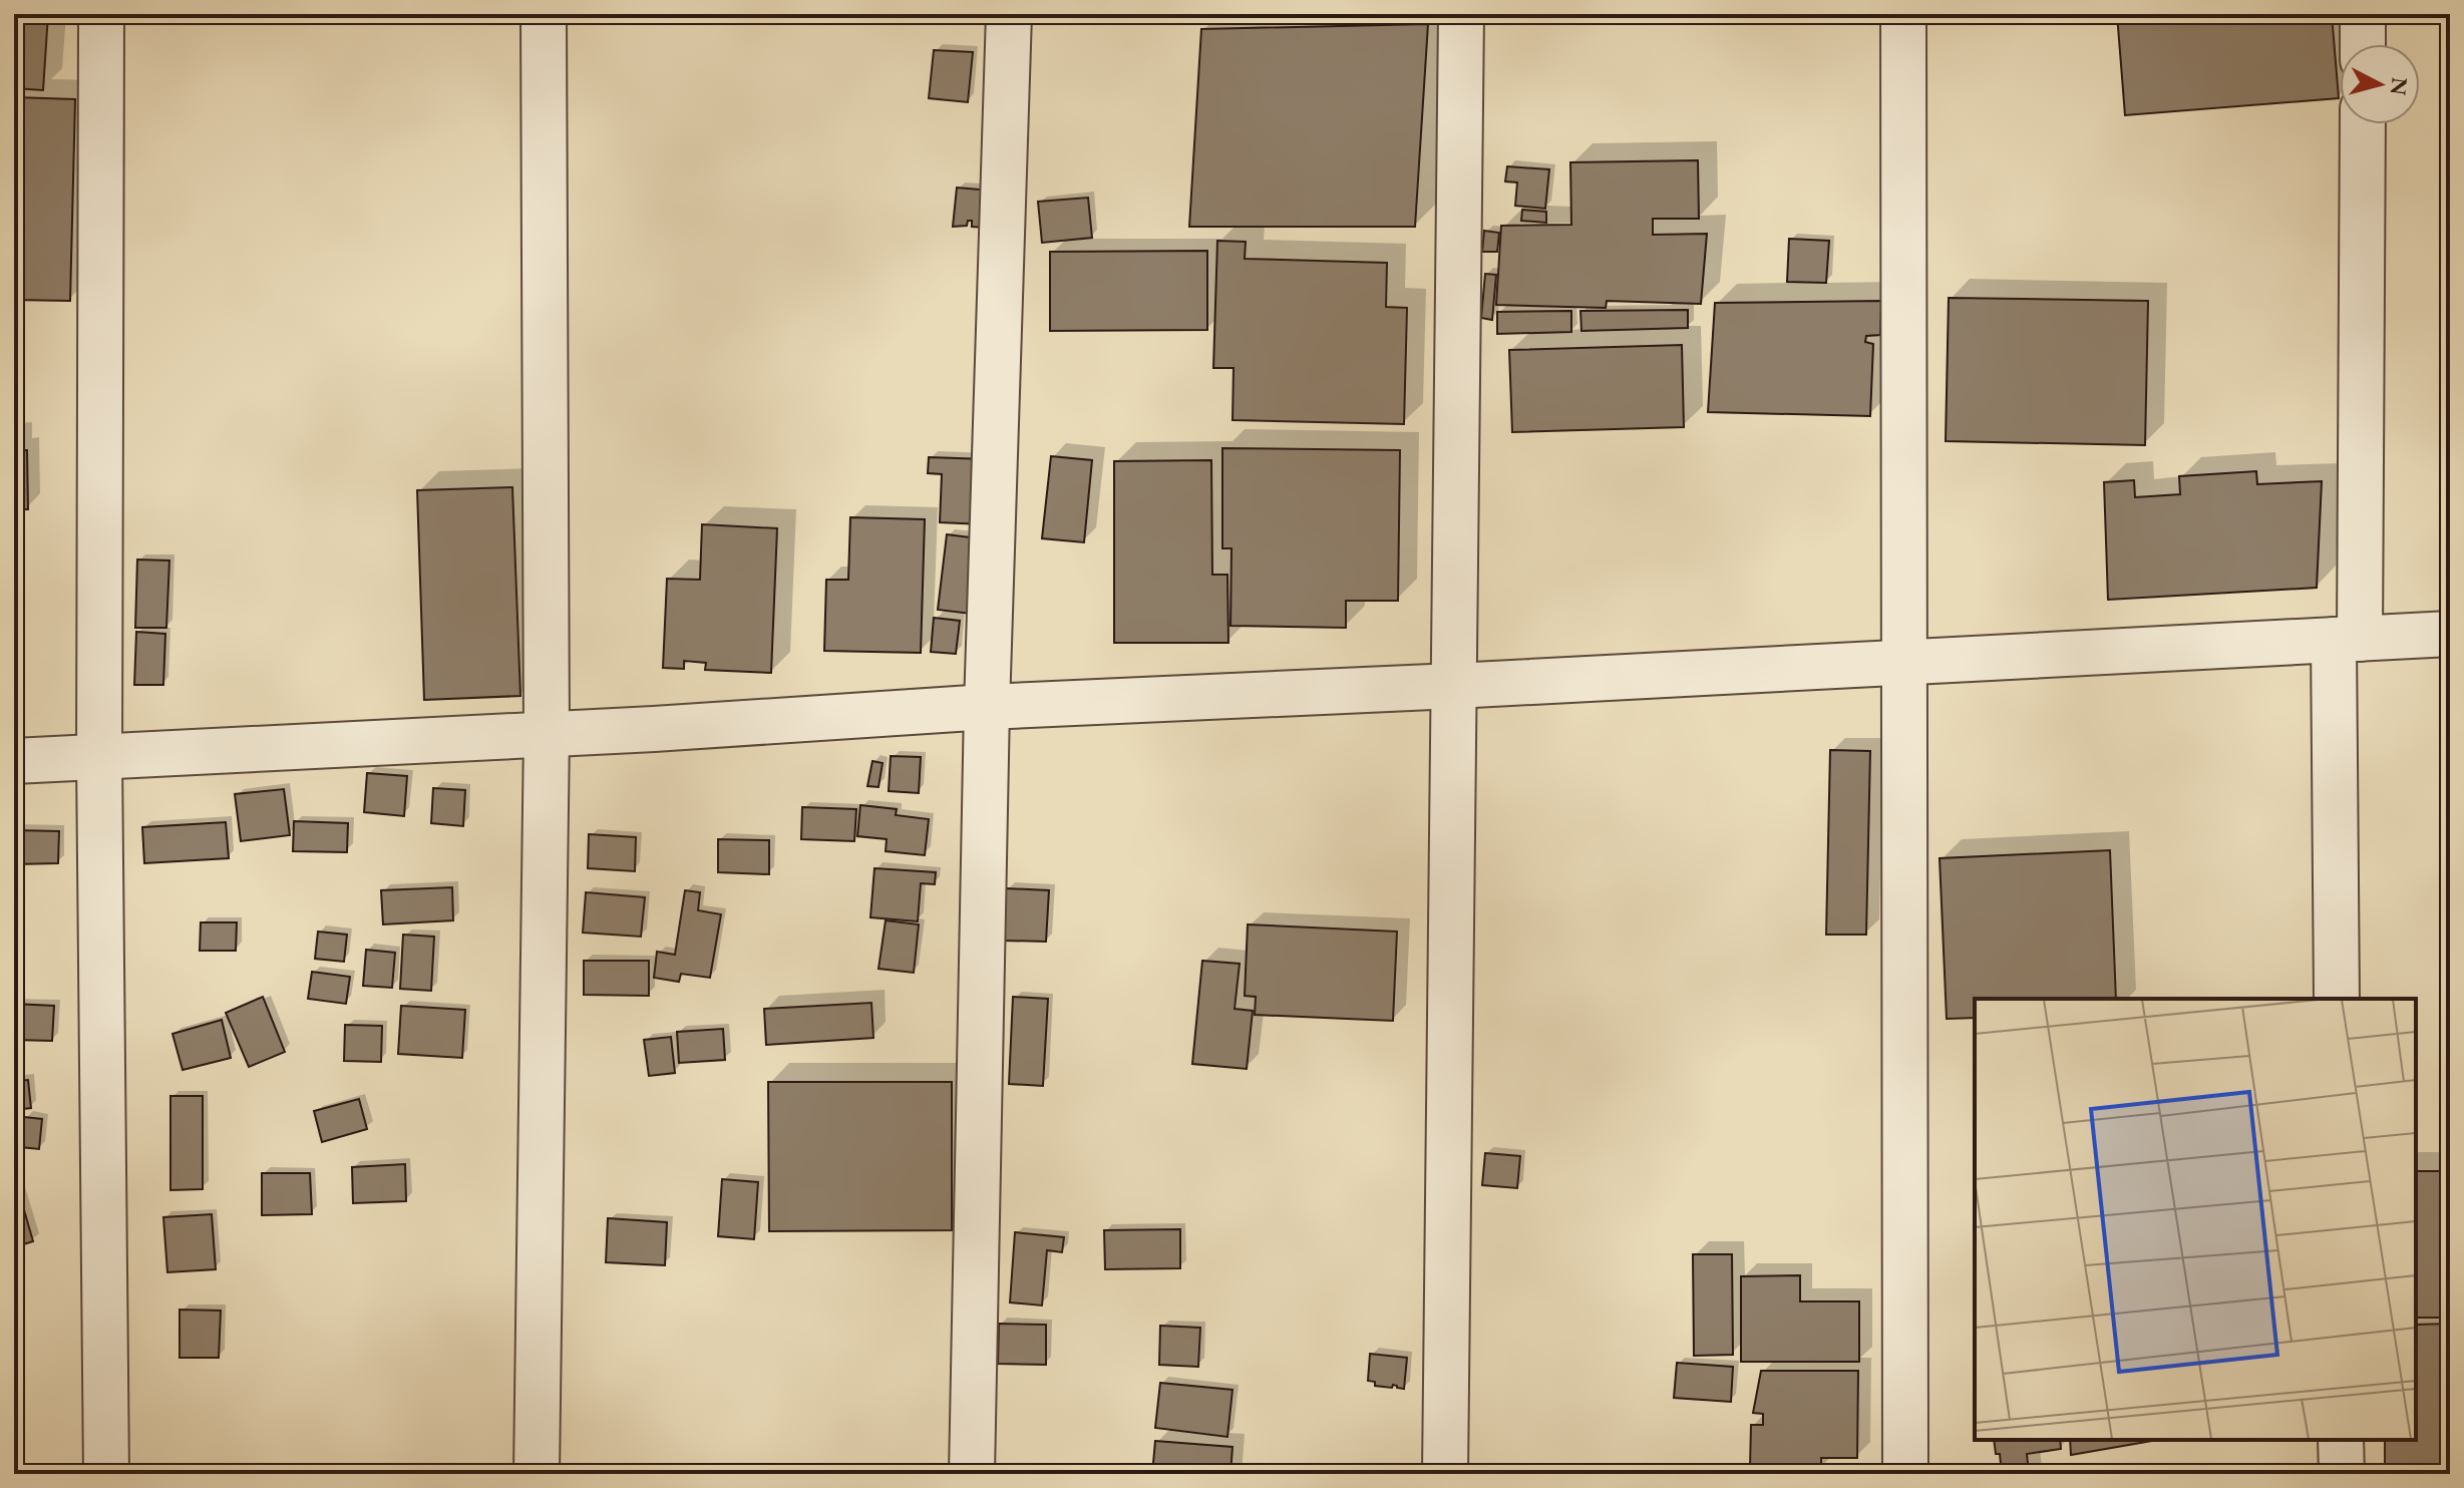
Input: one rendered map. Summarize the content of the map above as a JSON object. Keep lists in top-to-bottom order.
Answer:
{
  "north": "right"
}
